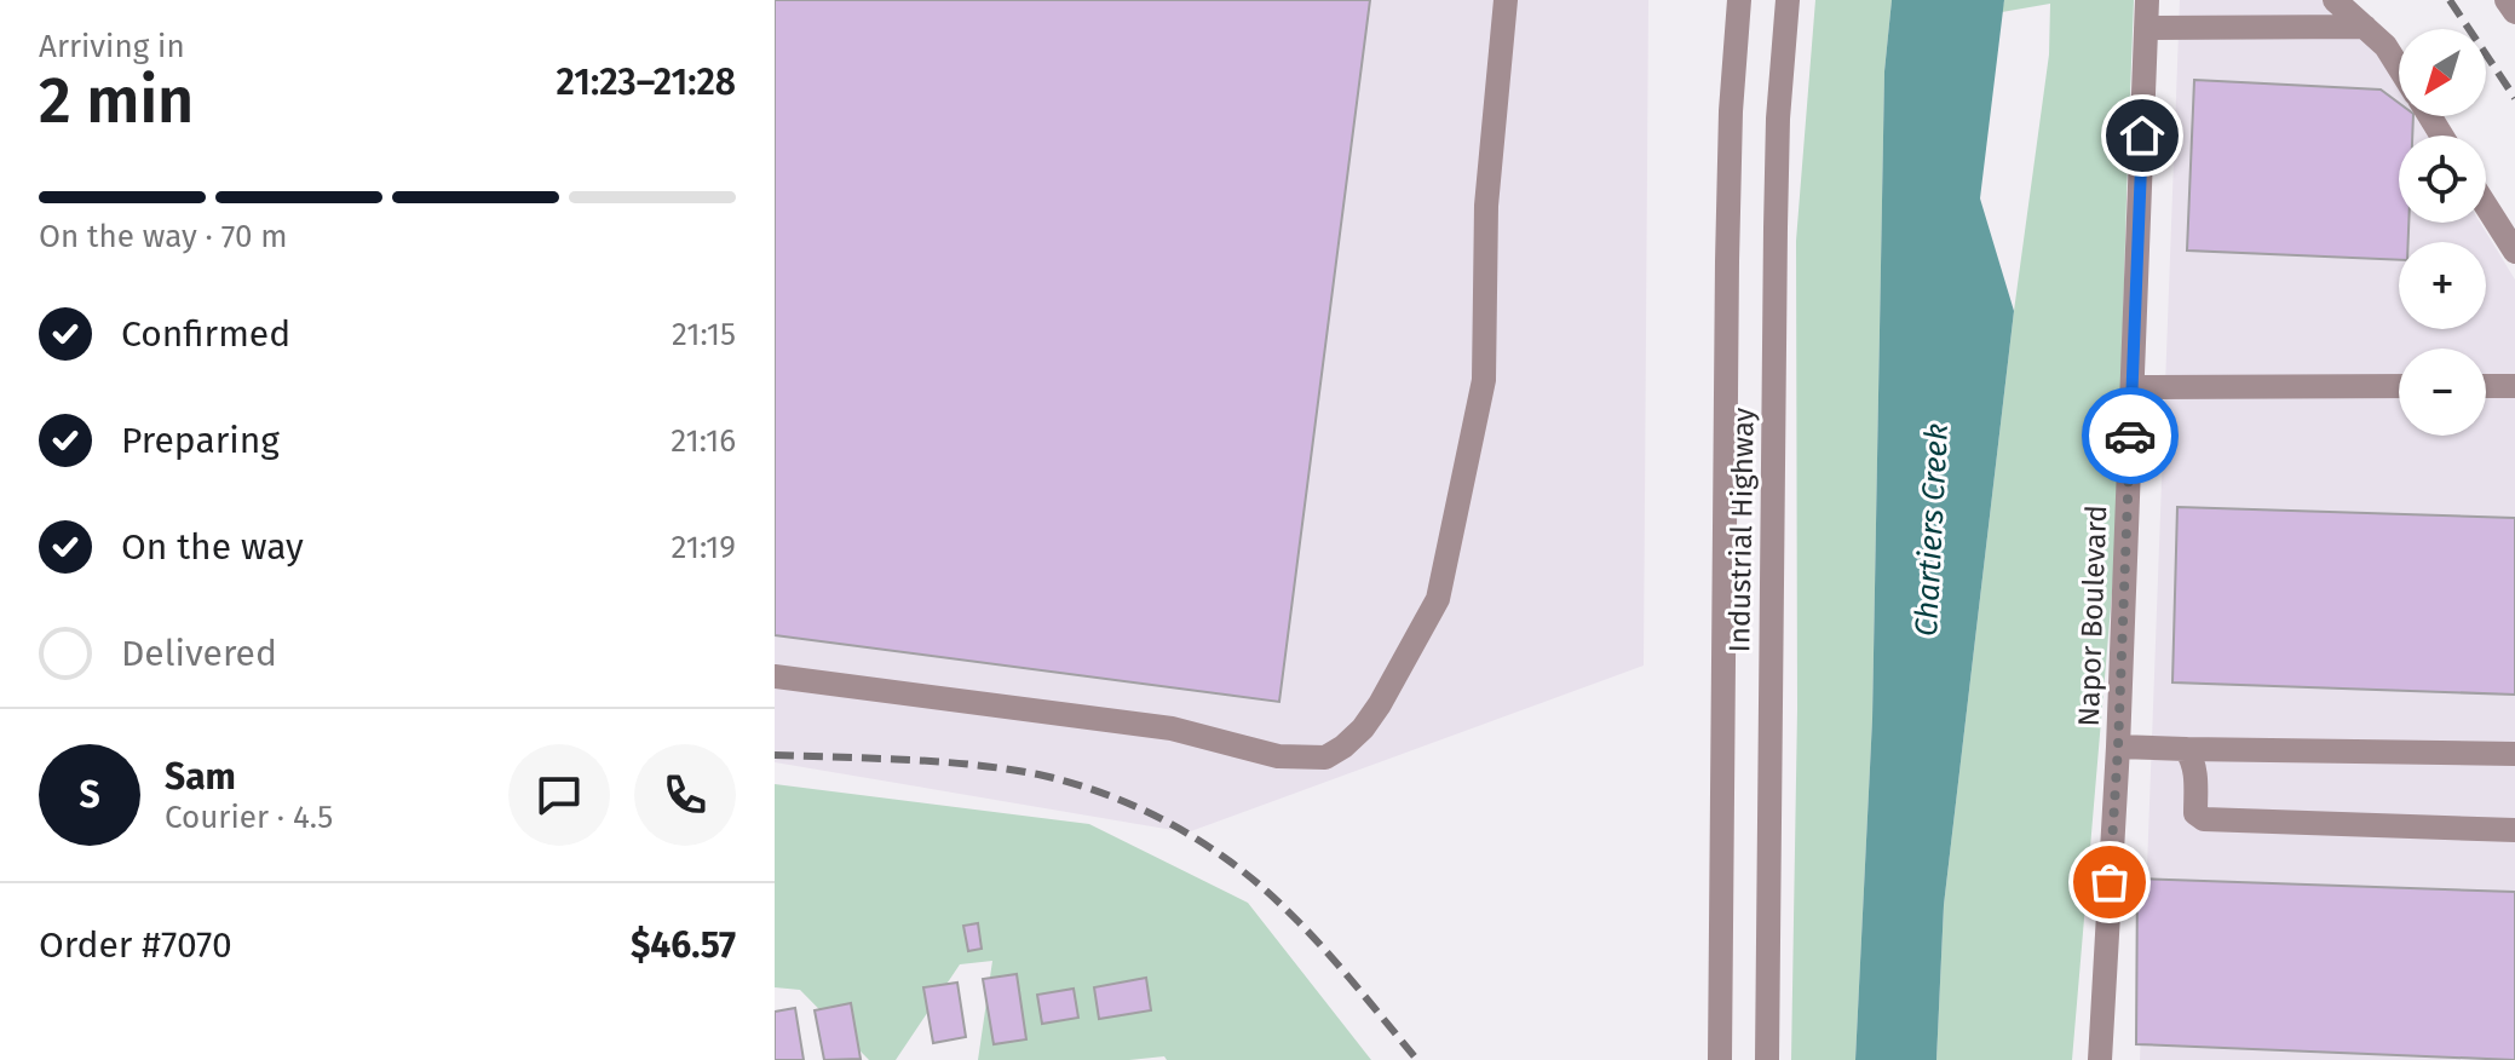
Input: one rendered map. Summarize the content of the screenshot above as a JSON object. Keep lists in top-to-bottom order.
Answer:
{
  "streets": {
    "street": ["Industrial Highway", "Napor Boulevard"]
  },
  "water": ["Chartiers Creek"],
  "north": "bottom left",
  "page": {
    "heading": ["2 min", "Arriving in", "21:23–21:28"],
    "panel": [
      "Sam",
      "Courier · 4.5",
      "Order #7070",
      "$46.57"
    ],
    "map_buttons": ["+", "−"],
    "bar": "On the way · 70 m",
    "list": [
      ["Confirmed", "21:15"],
      ["Preparing", "21:16"],
      ["On the way", "21:19"],
      "Delivered"
    ],
    "round": "S"
  }
}
